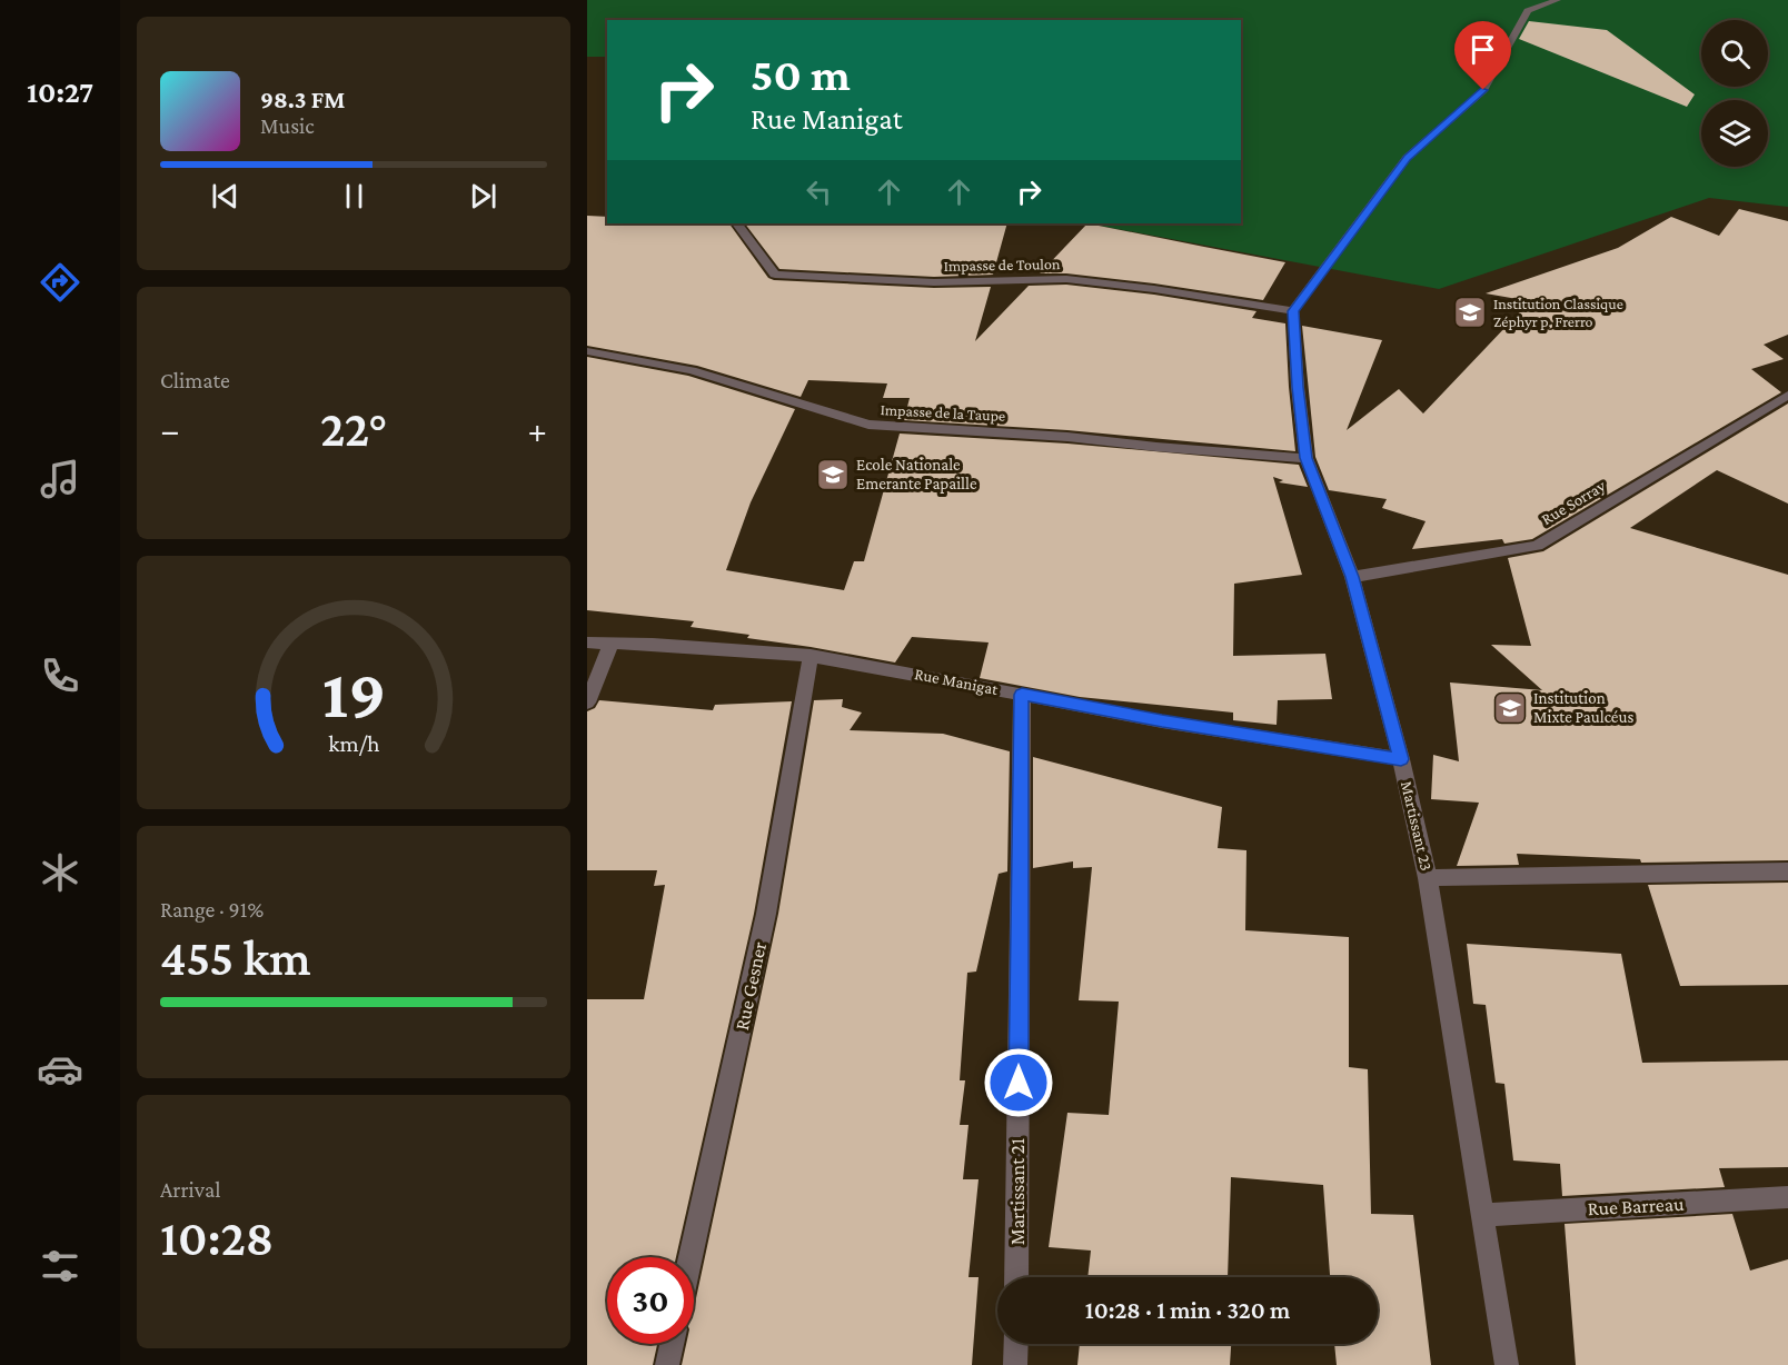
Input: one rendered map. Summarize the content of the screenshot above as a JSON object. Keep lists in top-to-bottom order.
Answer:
{
  "streets": {
    "street": [
      "Impasse de Toulon",
      "Impasse de la Taupe",
      "Rue Sorray",
      "Rue Manigat",
      "Martissant 23",
      "Rue Gesner",
      "Martissant 21",
      "Rue Barreau"
    ]
  },
  "crossings": [
    ["Impasse de Toulon", "Martissant 23"],
    ["Impasse de la Taupe", "Martissant 23"],
    ["Rue Sorray", "Martissant 23"],
    ["Rue Manigat", "Martissant 23"],
    ["Rue Manigat", "Rue Gesner"],
    ["Rue Manigat", "Martissant 21"],
    ["Martissant 23", "Rue Barreau"]
  ],
  "places": {
    "school or university": ["Institution Classique Zéphyr p. Frerro", "Ecole Nationale Emerante Papaille", "Institution Mixte Paulcéus"]
  },
  "page": {
    "tabs": "10:27",
    "turn": ["50 m", "Rue Manigat"],
    "song": ["98.3 FM", "Music"],
    "tile": [
      "Climate",
      ["Range · 91%", "455 km"],
      ["Arrival", "10:28"]
    ],
    "heat": ["−", "22°", "+"],
    "limit": "30",
    "trip": "10:28 · 1 min · 320 m",
    "gauge": ["19", "km/h"]
  }
}
